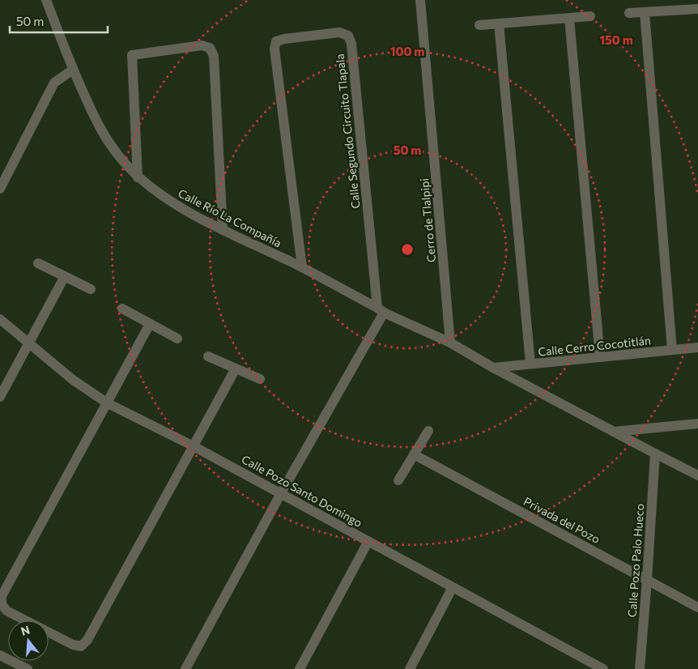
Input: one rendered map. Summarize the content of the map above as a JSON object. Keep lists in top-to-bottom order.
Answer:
{
  "streets": {
    "street": [
      "Calle Segundo Circuito Tlapala",
      "Calle Río La Compañía",
      "Cerro de Tlalpipi",
      "Calle Cerro Cocotitlán",
      "Calle Pozo Santo Domingo",
      "Privada del Pozo",
      "Calle Pozo Palo Hueco"
    ]
  },
  "crossings": [
    ["Calle Segundo Circuito Tlapala", "Calle Río La Compañía"],
    ["Calle Río La Compañía", "Cerro de Tlalpipi"],
    ["Calle Río La Compañía", "Calle Cerro Cocotitlán"],
    ["Calle Río La Compañía", "Calle Pozo Palo Hueco"],
    ["Privada del Pozo", "Calle Pozo Palo Hueco"]
  ],
  "scale_bar": "50 m",
  "north": "top",
  "rings": ["150 m", "100 m", "50 m"]
}
